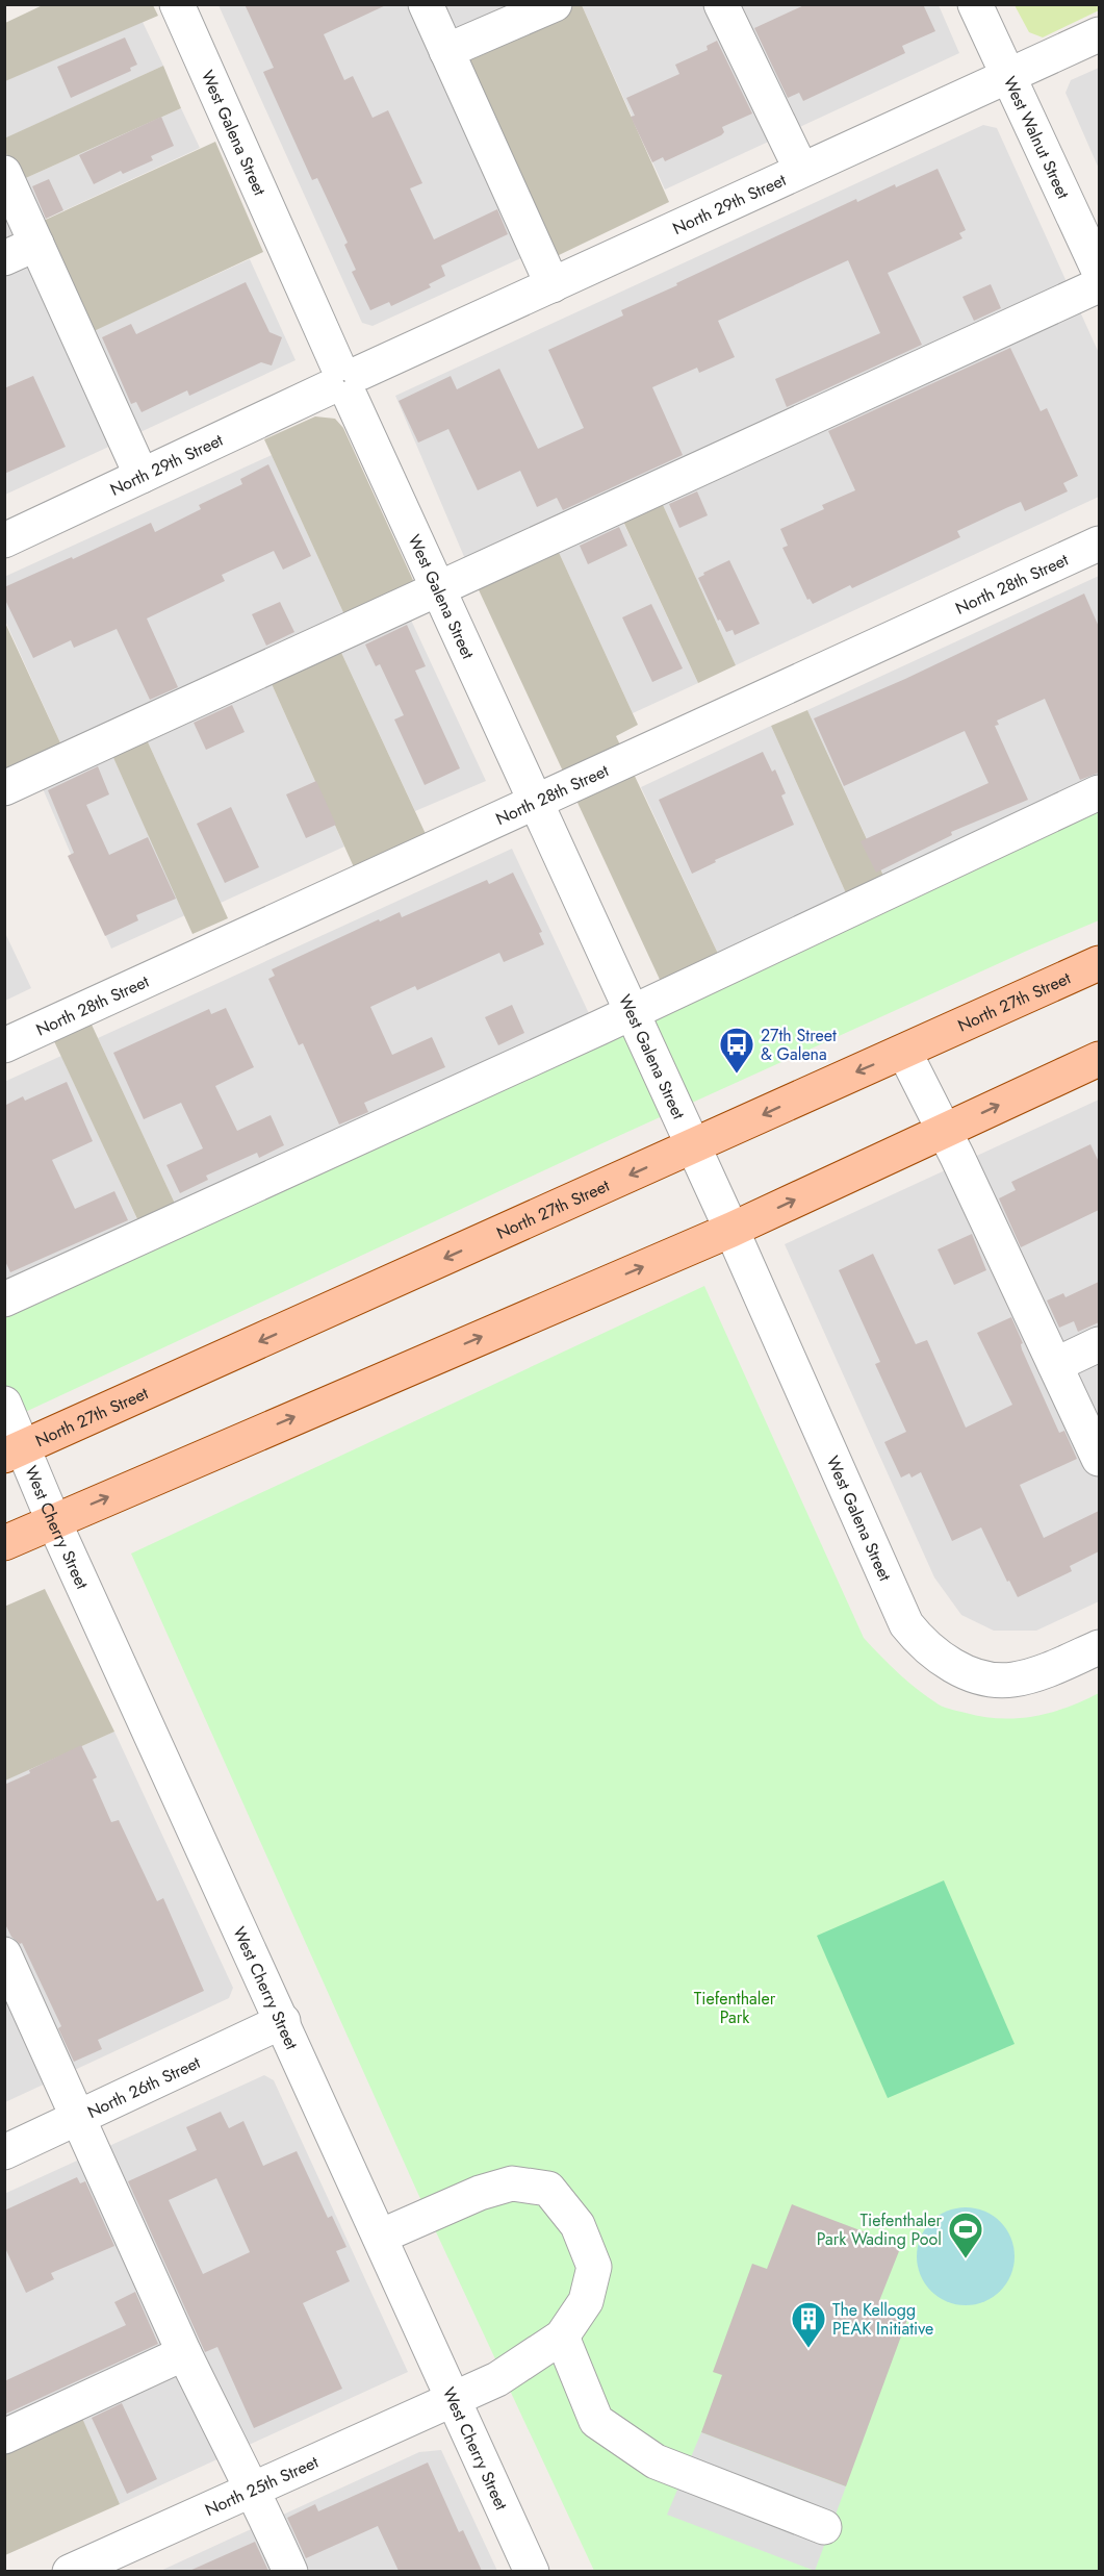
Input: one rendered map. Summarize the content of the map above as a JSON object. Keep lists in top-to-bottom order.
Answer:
{
  "streets": {
    "main road": ["North 27th Street"],
    "street": [
      "West Galena Street",
      "West Walnut Street",
      "North 29th Street",
      "North 28th Street",
      "West Cherry Street",
      "North 26th Street",
      "North 25th Street"
    ]
  },
  "crossings": [
    ["West Galena Street", "North 29th Street"],
    ["West Galena Street", "North 28th Street"],
    ["West Galena Street", "North 27th Street"],
    ["West Walnut Street", "North 29th Street"],
    ["North 27th Street", "West Cherry Street"],
    ["West Cherry Street", "North 26th Street"],
    ["West Cherry Street", "North 25th Street"]
  ],
  "parks": ["Tiefenthaler Park"],
  "places": {
    "bus stop": ["27th Street & Galena"],
    "sports": ["Tiefenthaler Park Wading Pool"],
    "building": ["The Kellogg PEAK Initiative"]
  }
}
